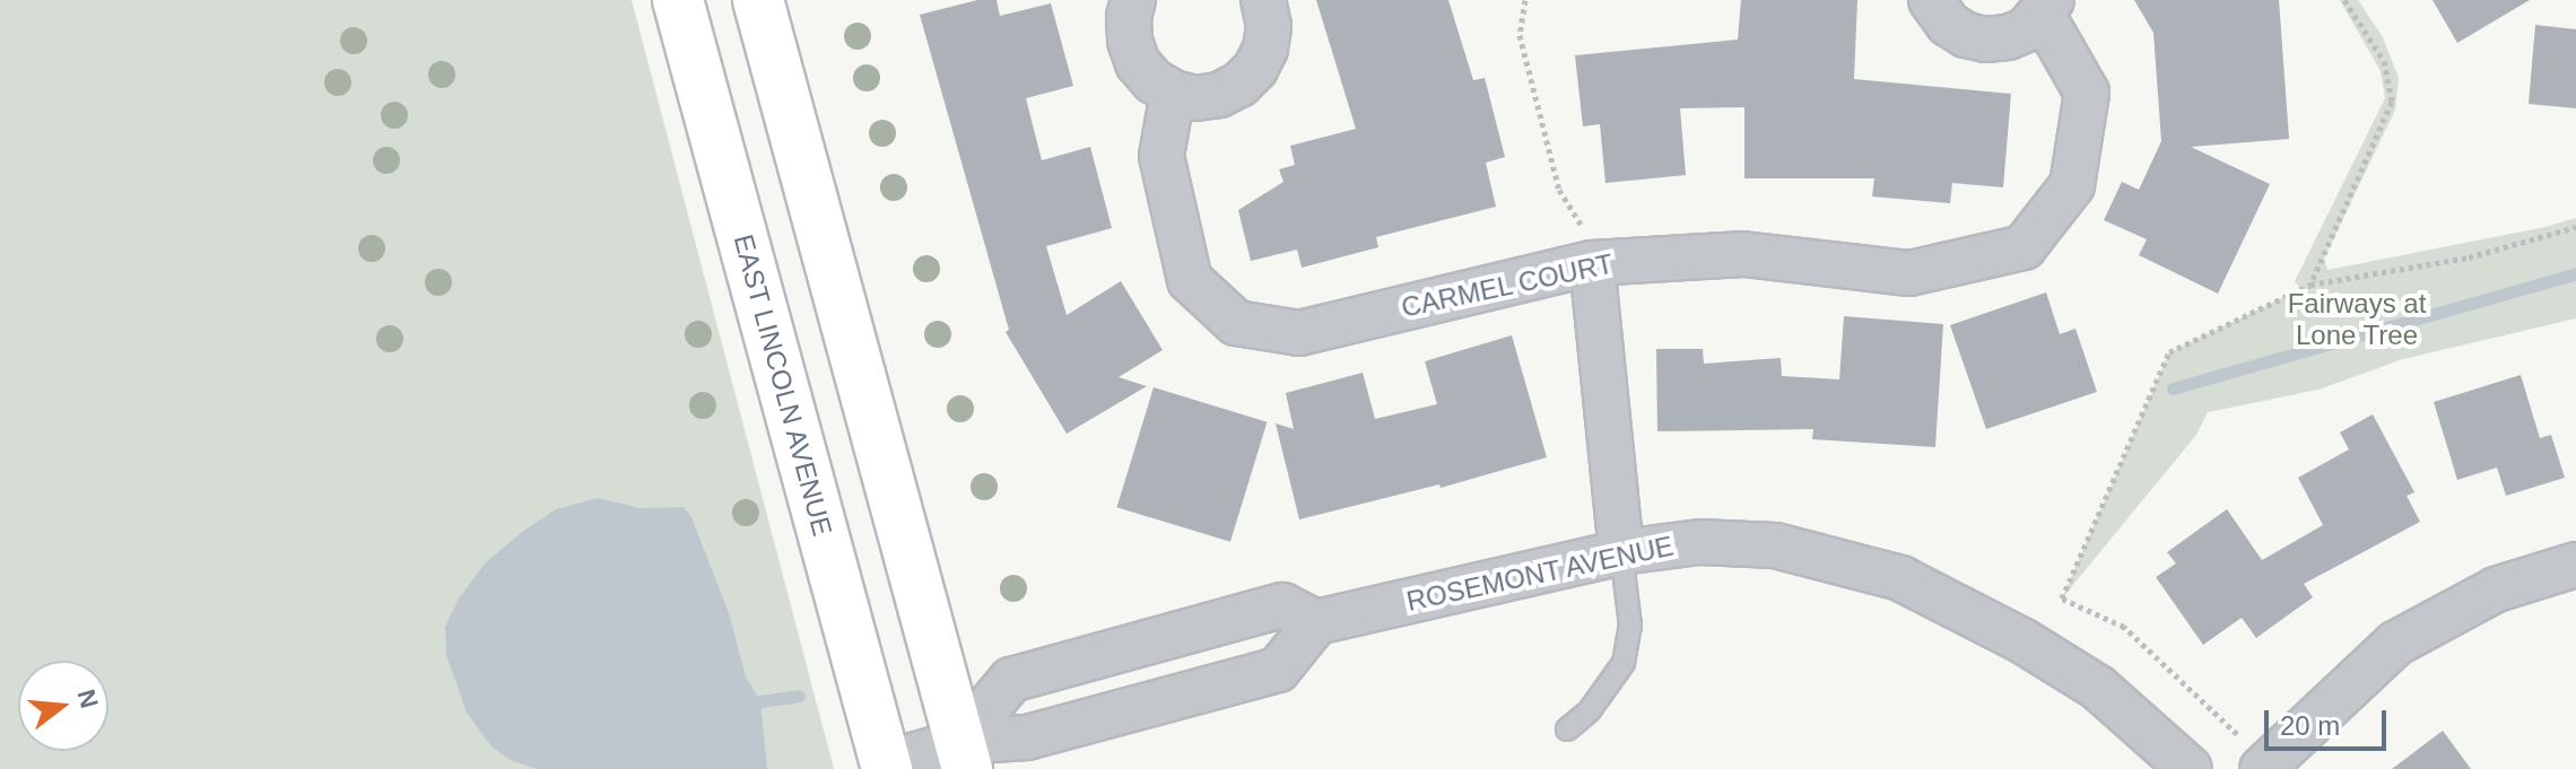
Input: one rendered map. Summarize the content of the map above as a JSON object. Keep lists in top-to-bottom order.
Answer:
{
  "streets": {
    "main road": ["EAST LINCOLN AVENUE"],
    "street": ["CARMEL COURT", "ROSEMONT AVENUE"]
  },
  "parks": ["Fairways at Lone Tree"],
  "scale_bar": "20 m",
  "north": "right"
}
